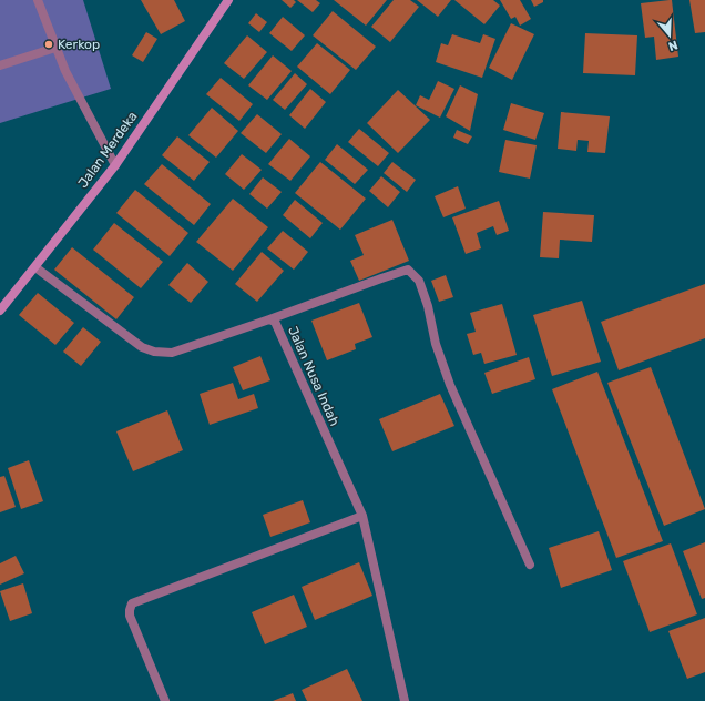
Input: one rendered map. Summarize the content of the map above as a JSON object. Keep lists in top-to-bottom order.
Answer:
{
  "streets": {
    "street": ["Jalan Merdeka", "Jalan Nusa Indah"]
  },
  "crossings": [
    ["Jalan Merdeka", "Jalan Nusa Indah"]
  ],
  "places": ["Kerkop"],
  "north": "bottom"
}
